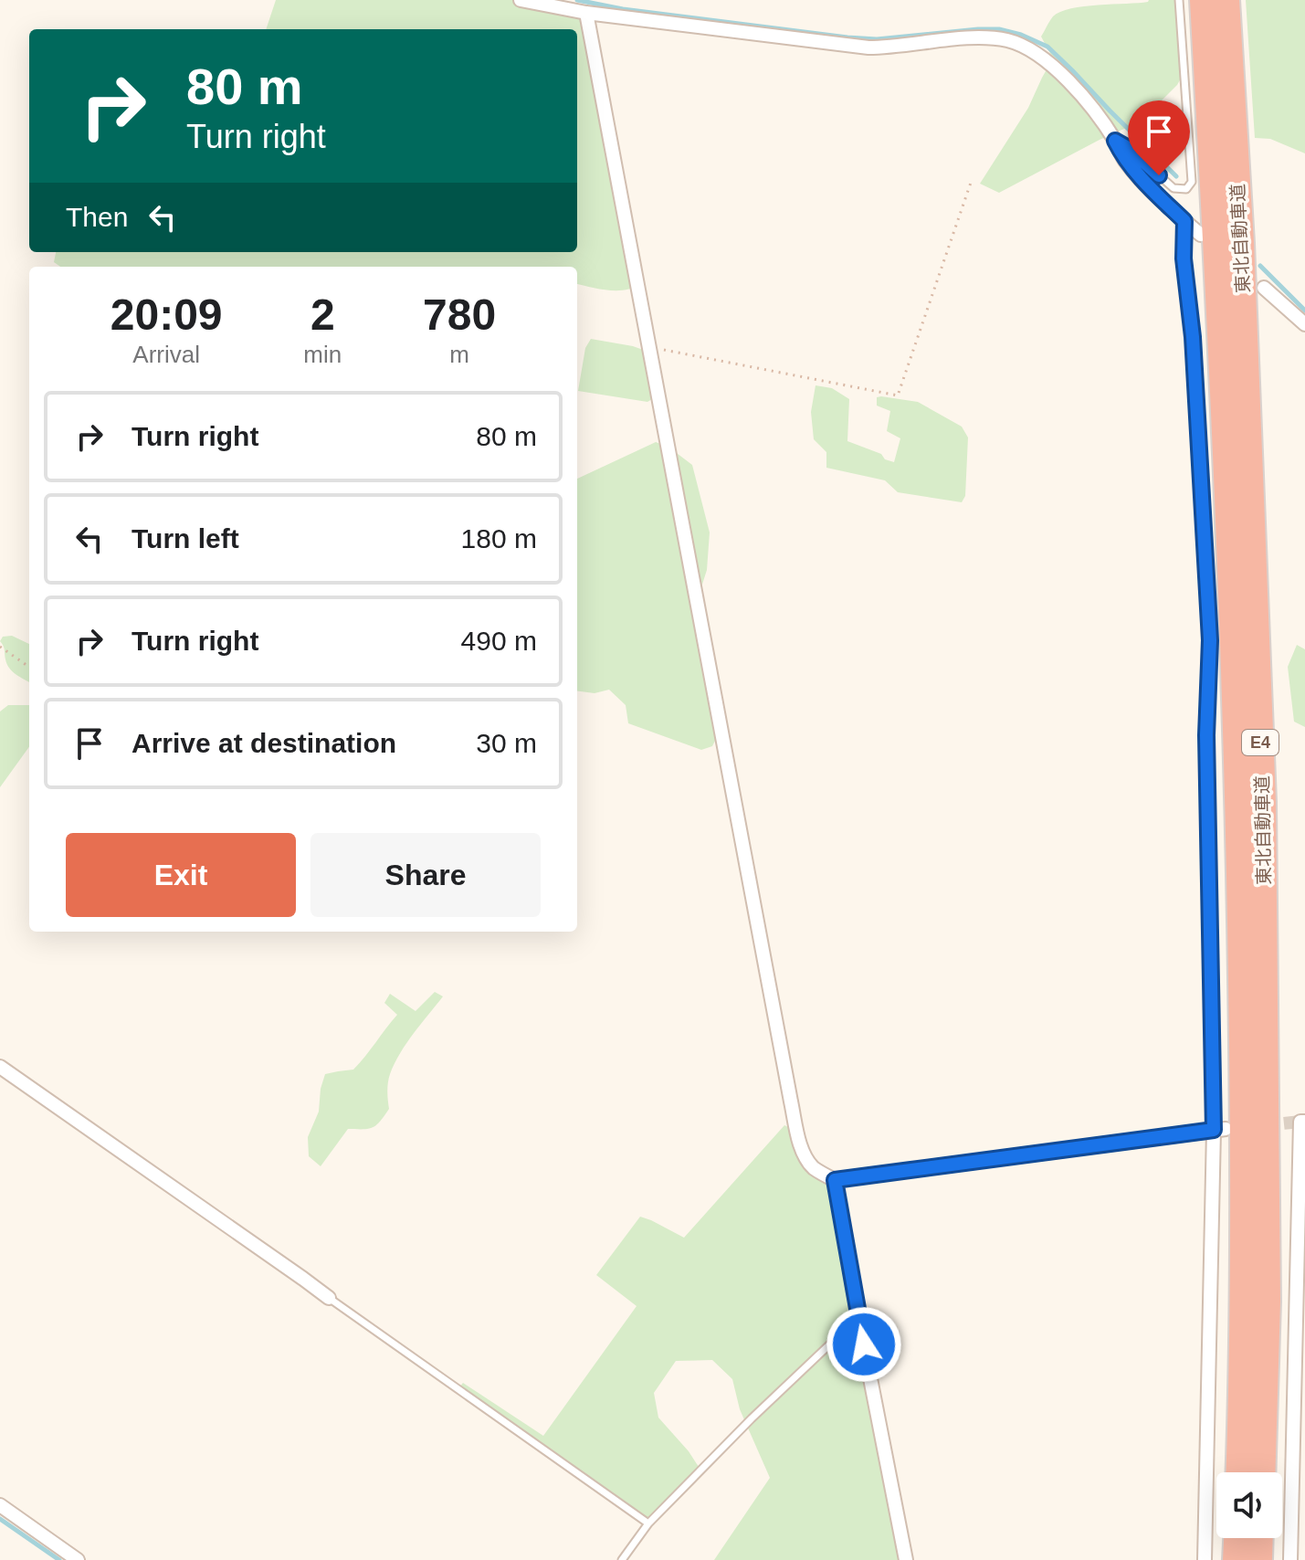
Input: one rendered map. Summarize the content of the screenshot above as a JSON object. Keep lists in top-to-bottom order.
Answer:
{
  "streets": {
    "highway": ["東北自動車道", "E4"]
  },
  "page": {
    "turn": ["80 m", "Turn right"],
    "then": "Then",
    "eta": [
      "20:09",
      "Arrival",
      "2",
      "min",
      "780",
      "m"
    ],
    "list": [
      {
        "name": "Turn right",
        "value": "80 m"
      },
      {
        "name": "Turn left",
        "value": "180 m"
      },
      {
        "name": "Turn right",
        "value": "490 m"
      },
      {
        "name": "Arrive at destination",
        "value": "30 m"
      }
    ],
    "buttons": ["Exit", "Share"]
  }
}
